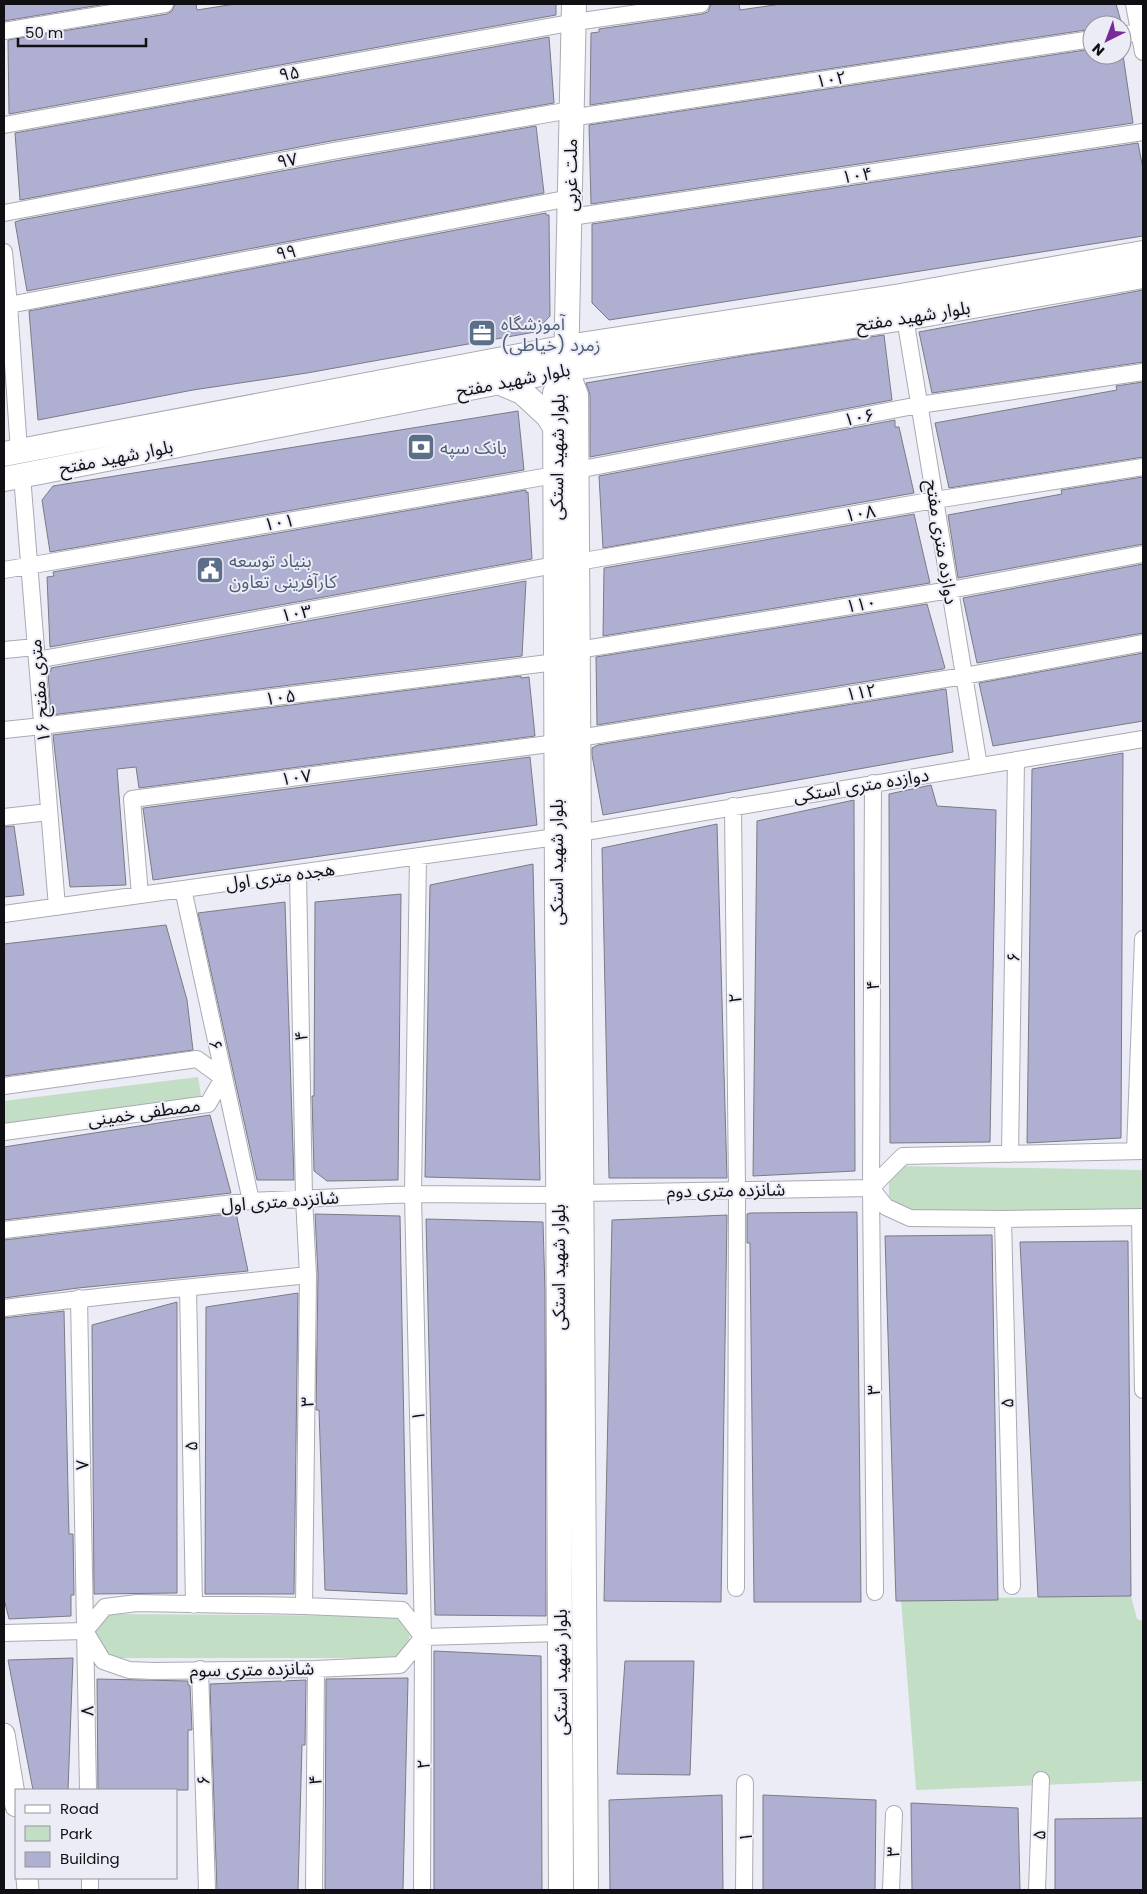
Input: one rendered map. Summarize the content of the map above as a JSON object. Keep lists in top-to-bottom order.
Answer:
{
  "streets": {
    "main road": ["ملت غربی", "بلوار شهید مفتح", "بلوار شهید استکی"],
    "street": [
      "۹۵",
      "۱۰۲",
      "۹۷",
      "۱۰۴",
      "۹۹",
      "۱۰۶",
      "۱۰۸",
      "۱۰۱",
      "دوازده متری مفتح",
      "۱۱۰",
      "۱۰۳",
      "۱۶ متری مفتح",
      "۱۱۲",
      "۱۰۵",
      "۱۰۷",
      "دوازده متری استکی",
      "هجده متری اول",
      "۶",
      "۴",
      "۲",
      "مصطفی خمینی",
      "شانزده متری دوم",
      "شانزده متری اول",
      "۳",
      "۵",
      "۱",
      "۷",
      "شانزده متری سوم",
      "۸"
    ]
  },
  "crossings": [
    ["۹۵", "ملت غربی"],
    ["۱۰۲", "۹۷"],
    ["۱۰۲", "ملت غربی"],
    ["۹۷", "ملت غربی"],
    ["ملت غربی", "۱۰۴"],
    ["ملت غربی", "۹۹"],
    ["ملت غربی", "بلوار شهید مفتح"],
    ["ملت غربی", "بلوار شهید استکی"],
    ["۱۰۴", "۹۹"],
    ["بلوار شهید مفتح", "بلوار شهید استکی"],
    ["بلوار شهید مفتح", "دوازده متری مفتح"],
    ["بلوار شهید مفتح", "۱۶ متری مفتح"],
    ["۱۰۶", "بلوار شهید استکی"],
    ["۱۰۶", "۱۰۱"],
    ["۱۰۶", "دوازده متری مفتح"],
    ["بلوار شهید استکی", "۱۰۸"],
    ["بلوار شهید استکی", "۱۰۱"],
    ["بلوار شهید استکی", "۱۱۰"],
    ["بلوار شهید استکی", "۱۰۳"],
    ["بلوار شهید استکی", "۱۱۲"],
    ["بلوار شهید استکی", "۱۰۵"],
    ["بلوار شهید استکی", "۱۰۷"],
    ["بلوار شهید استکی", "دوازده متری استکی"],
    ["بلوار شهید استکی", "هجده متری اول"],
    ["بلوار شهید استکی", "شانزده متری دوم"],
    ["بلوار شهید استکی", "شانزده متری اول"],
    ["۱۰۸", "دوازده متری مفتح"],
    ["۱۰۸", "۱۰۳"],
    ["۱۰۱", "۱۶ متری مفتح"],
    ["دوازده متری مفتح", "۱۱۰"],
    ["دوازده متری مفتح", "۱۱۲"],
    ["دوازده متری مفتح", "دوازده متری استکی"],
    ["۱۰۳", "۱۶ متری مفتح"],
    ["۱۶ متری مفتح", "۱۰۵"],
    ["۱۶ متری مفتح", "هجده متری اول"],
    ["۱۰۷", "هجده متری اول"],
    ["دوازده متری استکی", "۶"],
    ["دوازده متری استکی", "۴"],
    ["دوازده متری استکی", "۲"],
    ["هجده متری اول", "۶"],
    ["هجده متری اول", "۴"],
    ["۶", "مصطفی خمینی"],
    ["۶", "شانزده متری اول"],
    ["۶", "شانزده متری سوم"],
    ["۴", "شانزده متری دوم"],
    ["۴", "شانزده متری اول"],
    ["۴", "۳"],
    ["۴", "شانزده متری سوم"],
    ["۲", "شانزده متری دوم"],
    ["۲", "۱"],
    ["۲", "شانزده متری سوم"],
    ["شانزده متری دوم", "۳"],
    ["شانزده متری اول", "۳"],
    ["شانزده متری اول", "۱"],
    ["۱", "شانزده متری سوم"],
    ["۷", "شانزده متری سوم"],
    ["۷", "۸"],
    ["شانزده متری سوم", "۸"]
  ],
  "places": {
    "office": ["آموزشگاه زمرد (خیاطی)"],
    "bank": ["بانک سپه"],
    "public building": ["بنیاد توسعه کارآفرینی تعاون"]
  },
  "legend": ["Road", "Park", "Building"],
  "scale_bar": "50 m",
  "north": "bottom left"
}
